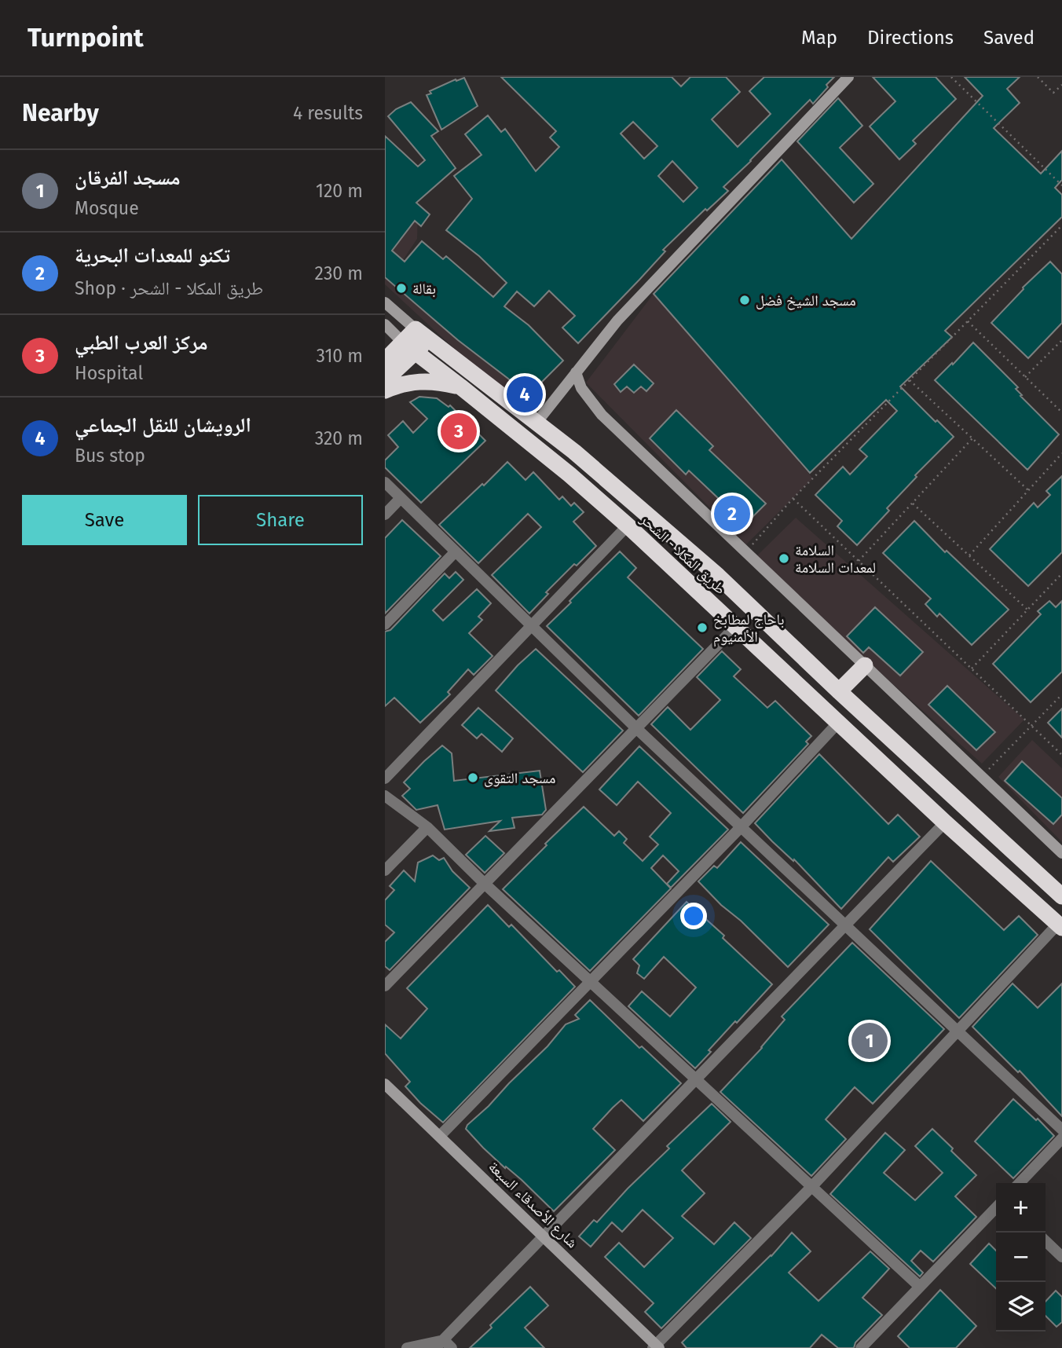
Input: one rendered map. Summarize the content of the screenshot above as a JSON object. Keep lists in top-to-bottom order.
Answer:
{
  "streets": {
    "highway": ["طريق المكلا - الشحر"],
    "street": ["شارع الأصدقاء السبعة"]
  },
  "places": [
    "بقالة",
    "مسجد الشيخ فضل",
    "السلامة لمعدات السلامة",
    "باحاج لمطابخ الألمنيوم",
    "مسجد التقوى"
  ],
  "page": {
    "header": "Turnpoint",
    "nav": ["Map", "Directions", "Saved"],
    "heading": ["Nearby", "4 results"],
    "list": [
      {
        "mark": "1",
        "name": "مسجد الفرقان",
        "note": "Mosque",
        "value": "120 m"
      },
      {
        "mark": "2",
        "name": "تكنو للمعدات البحرية",
        "note": "Shop · طريق المكلا - الشحر",
        "value": "230 m"
      },
      {
        "mark": "3",
        "name": "مركز العرب الطبي",
        "note": "Hospital",
        "value": "310 m"
      },
      {
        "mark": "4",
        "name": "الرويشان للنقل الجماعي",
        "note": "Bus stop",
        "value": "320 m"
      }
    ],
    "pins": [
      "4",
      "3",
      "2",
      "1"
    ],
    "buttons": ["Save", "Share"],
    "map_buttons": ["+", "−"]
  }
}
